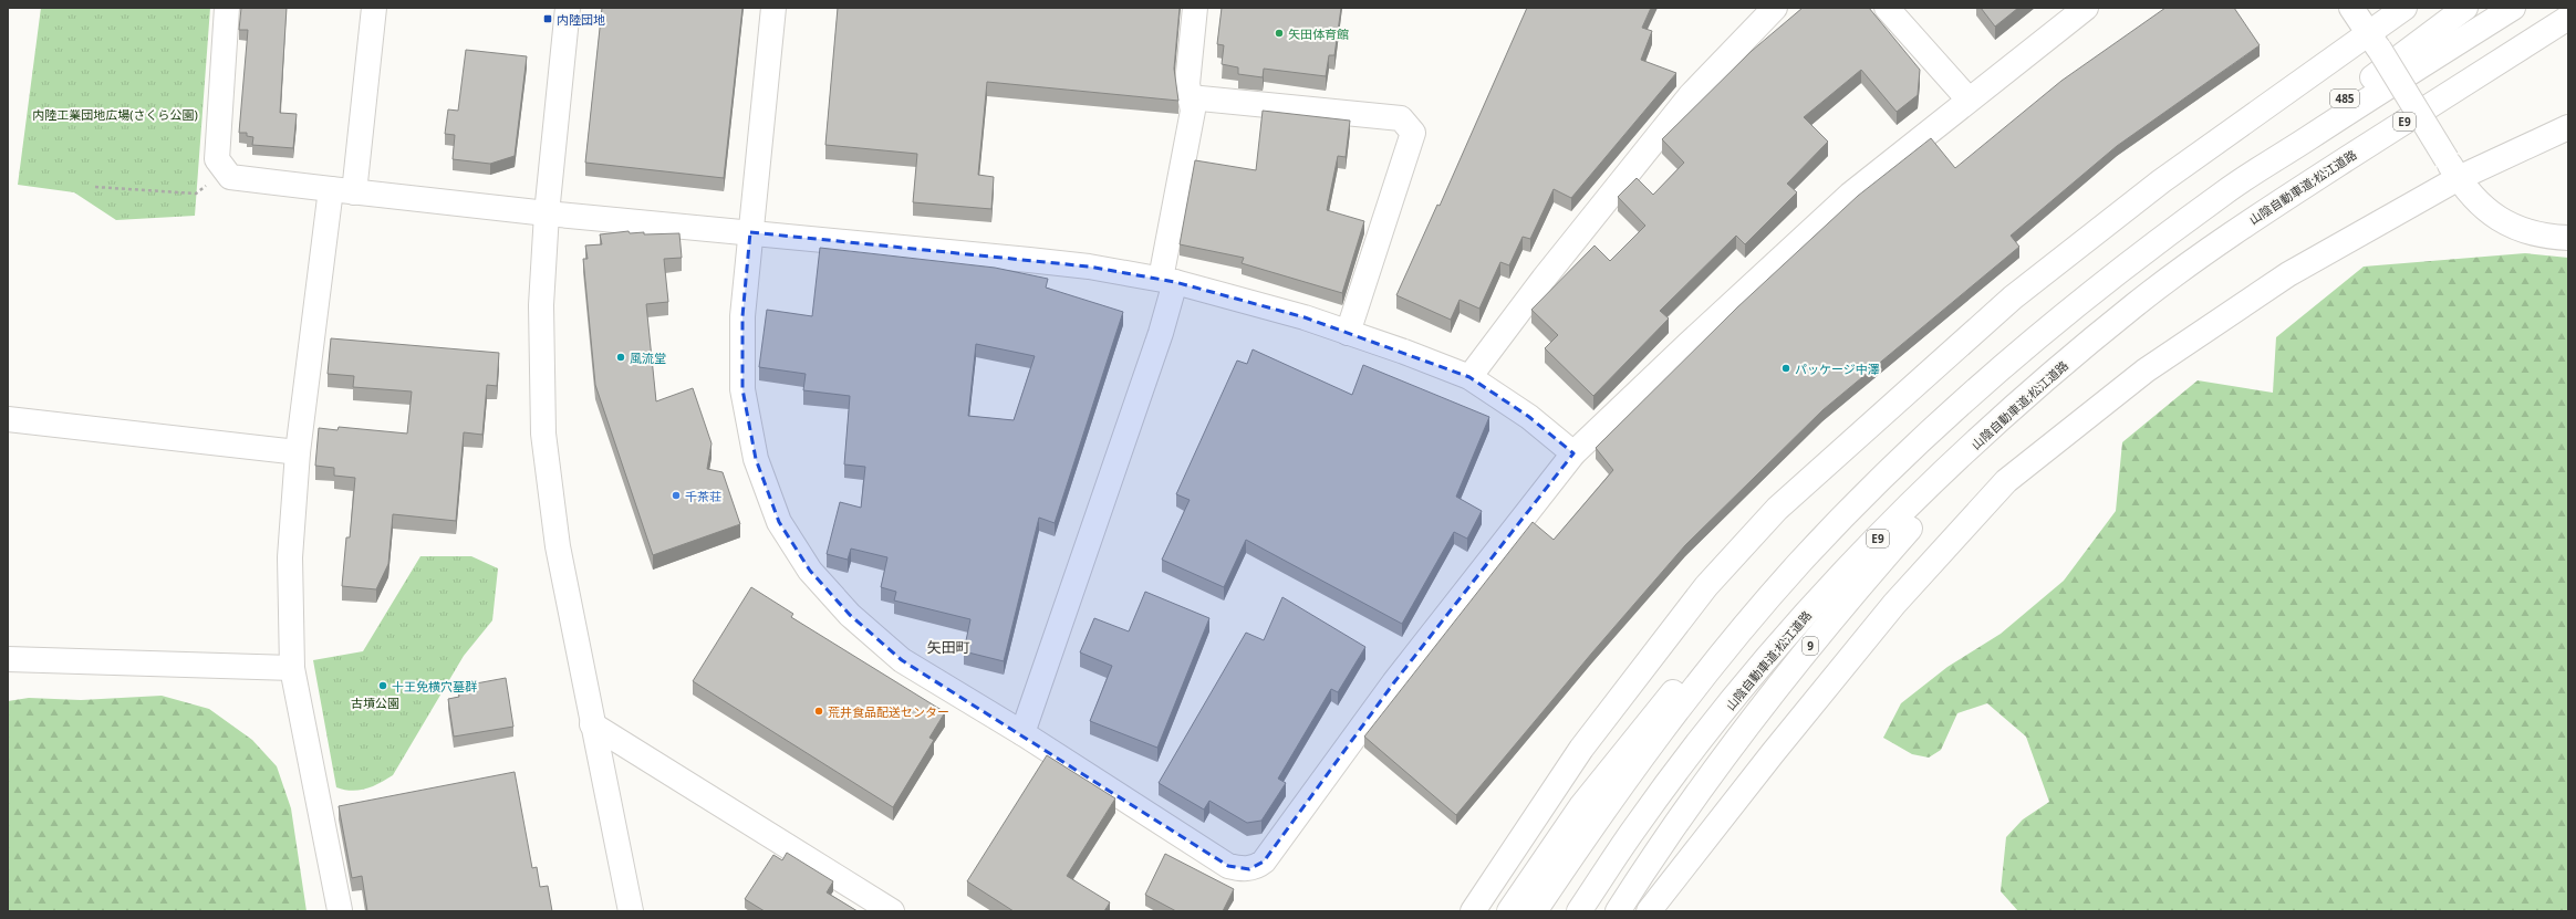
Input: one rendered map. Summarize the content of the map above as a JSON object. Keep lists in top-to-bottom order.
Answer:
{
  "streets": {
    "main road": [
      "485",
      "E9",
      "山陰自動車道;松江道路",
      "9"
    ]
  },
  "crossings": [
    ["山陰自動車道;松江道路", "9"]
  ],
  "districts": ["矢田町"],
  "parks": ["内陸工業団地広場(さくら公園)", "古墳公園"],
  "places": {
    "transit": ["内陸団地"],
    "other": [
      "矢田体育館",
      "風流堂",
      "パッケージ中澤",
      "千茶荘",
      "十王免横穴墓群",
      "荒井食品配送センター"
    ]
  }
}
